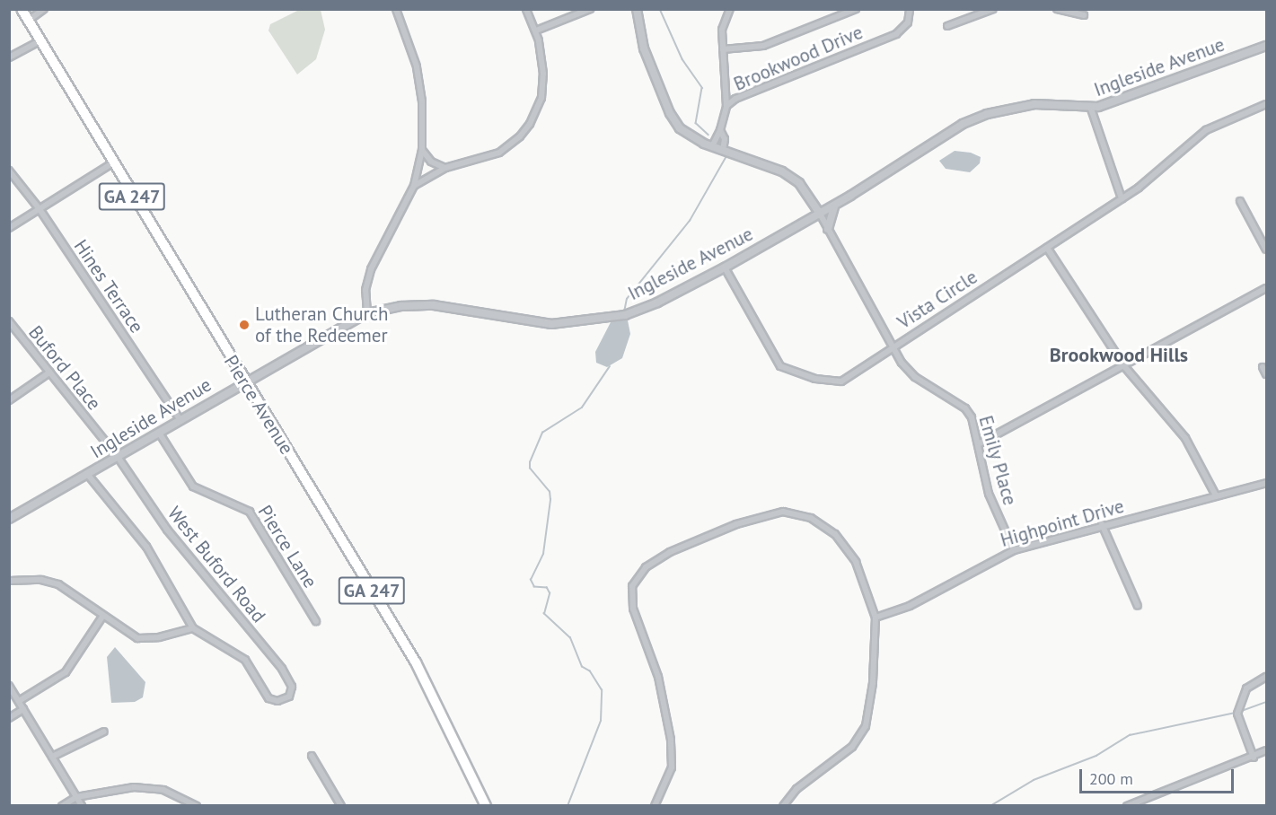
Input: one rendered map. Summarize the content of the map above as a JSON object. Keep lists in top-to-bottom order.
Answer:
{
  "streets": {
    "main road": ["GA 247", "Pierce Avenue"],
    "street": [
      "Brookwood Drive",
      "Ingleside Avenue",
      "Hines Terrace",
      "Vista Circle",
      "Buford Place",
      "Emily Place",
      "Highpoint Drive",
      "Pierce Lane",
      "West Buford Road"
    ]
  },
  "crossings": [
    ["Brookwood Drive", "Vista Circle"],
    ["Ingleside Avenue", "Hines Terrace"],
    ["Ingleside Avenue", "Vista Circle"],
    ["Ingleside Avenue", "Buford Place"],
    ["Ingleside Avenue", "Pierce Avenue"],
    ["Ingleside Avenue", "Pierce Lane"],
    ["Ingleside Avenue", "West Buford Road"],
    ["Vista Circle", "Emily Place"],
    ["Buford Place", "West Buford Road"],
    ["Emily Place", "Highpoint Drive"]
  ],
  "districts": ["Brookwood Hills"],
  "places": ["Lutheran Church of the Redeemer"],
  "scale_bar": "200 m"
}
